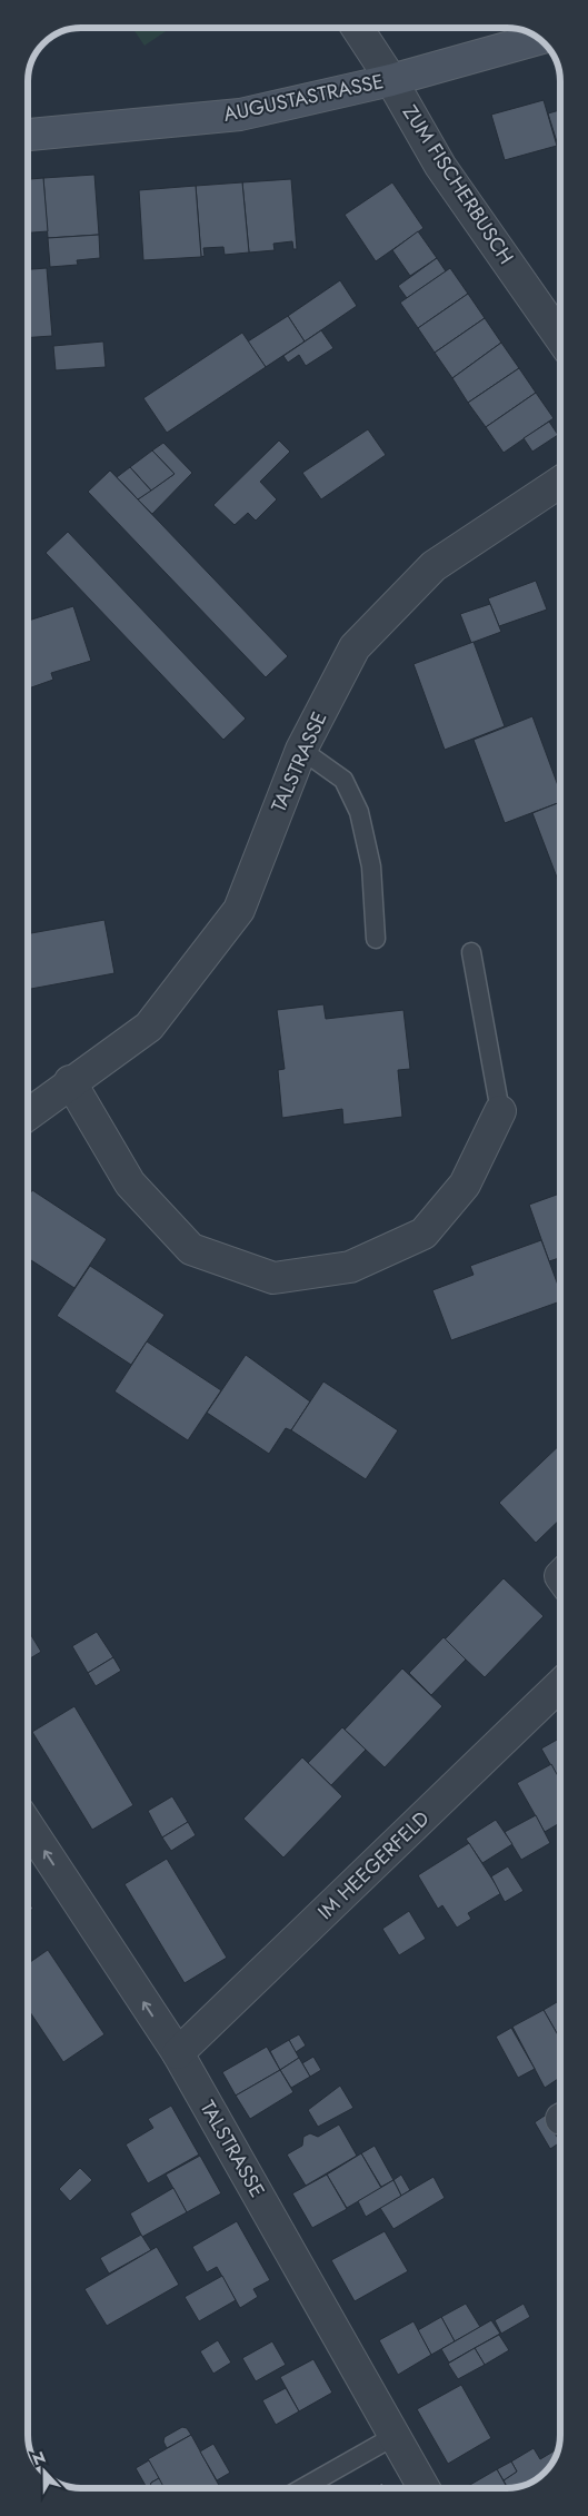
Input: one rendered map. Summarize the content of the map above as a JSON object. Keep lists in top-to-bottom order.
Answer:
{
  "streets": {
    "main road": ["AUGUSTASTRASSE"],
    "street": ["ZUM FISCHERBUSCH", "TALSTRASSE", "IM HEEGERFELD"]
  },
  "crossings": [
    ["AUGUSTASTRASSE", "ZUM FISCHERBUSCH"],
    ["TALSTRASSE", "IM HEEGERFELD"]
  ],
  "north": "top"
}
